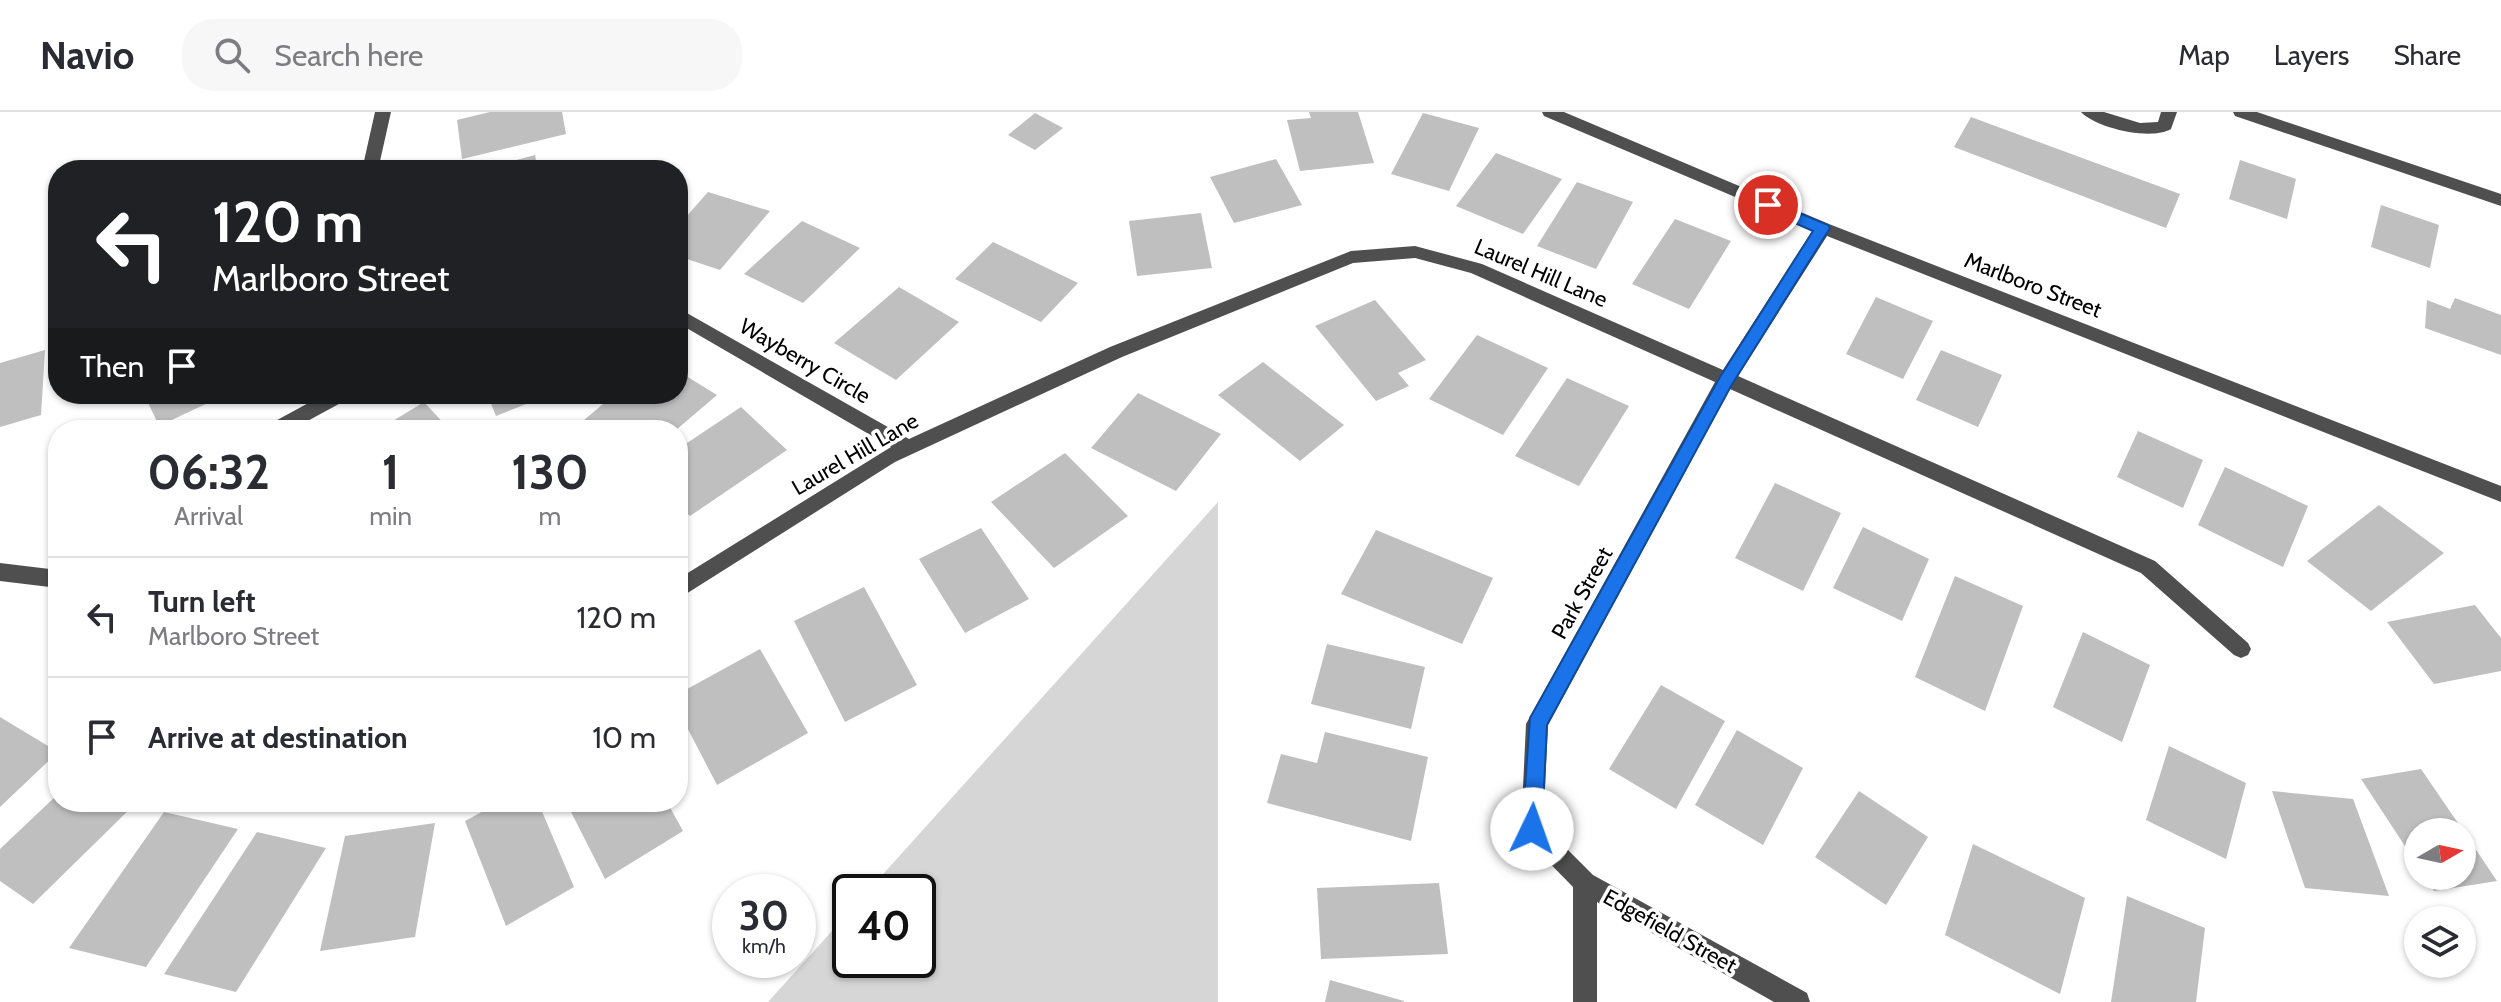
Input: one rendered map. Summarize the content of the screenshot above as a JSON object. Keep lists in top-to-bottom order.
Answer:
{
  "streets": {
    "street": [
      "Laurel Hill Lane",
      "Marlboro Street",
      "Wayberry Circle",
      "Park Street",
      "Edgefield Street"
    ]
  },
  "crossings": [
    ["Laurel Hill Lane", "Wayberry Circle"],
    ["Laurel Hill Lane", "Park Street"],
    ["Marlboro Street", "Park Street"],
    ["Park Street", "Edgefield Street"]
  ],
  "north": "right",
  "page": {
    "header": "Navio",
    "search": "Search here",
    "nav": ["Map", "Layers", "Share"],
    "turn": ["120 m", "Marlboro Street"],
    "then": "Then",
    "eta": [
      "06:32",
      "Arrival",
      "1",
      "min",
      "130",
      "m"
    ],
    "list": [
      {
        "name": "Turn left",
        "note": "Marlboro Street",
        "value": "120 m"
      },
      {
        "name": "Arrive at destination",
        "value": "10 m"
      }
    ],
    "speed": "30 km/h",
    "limit": "40"
  }
}
